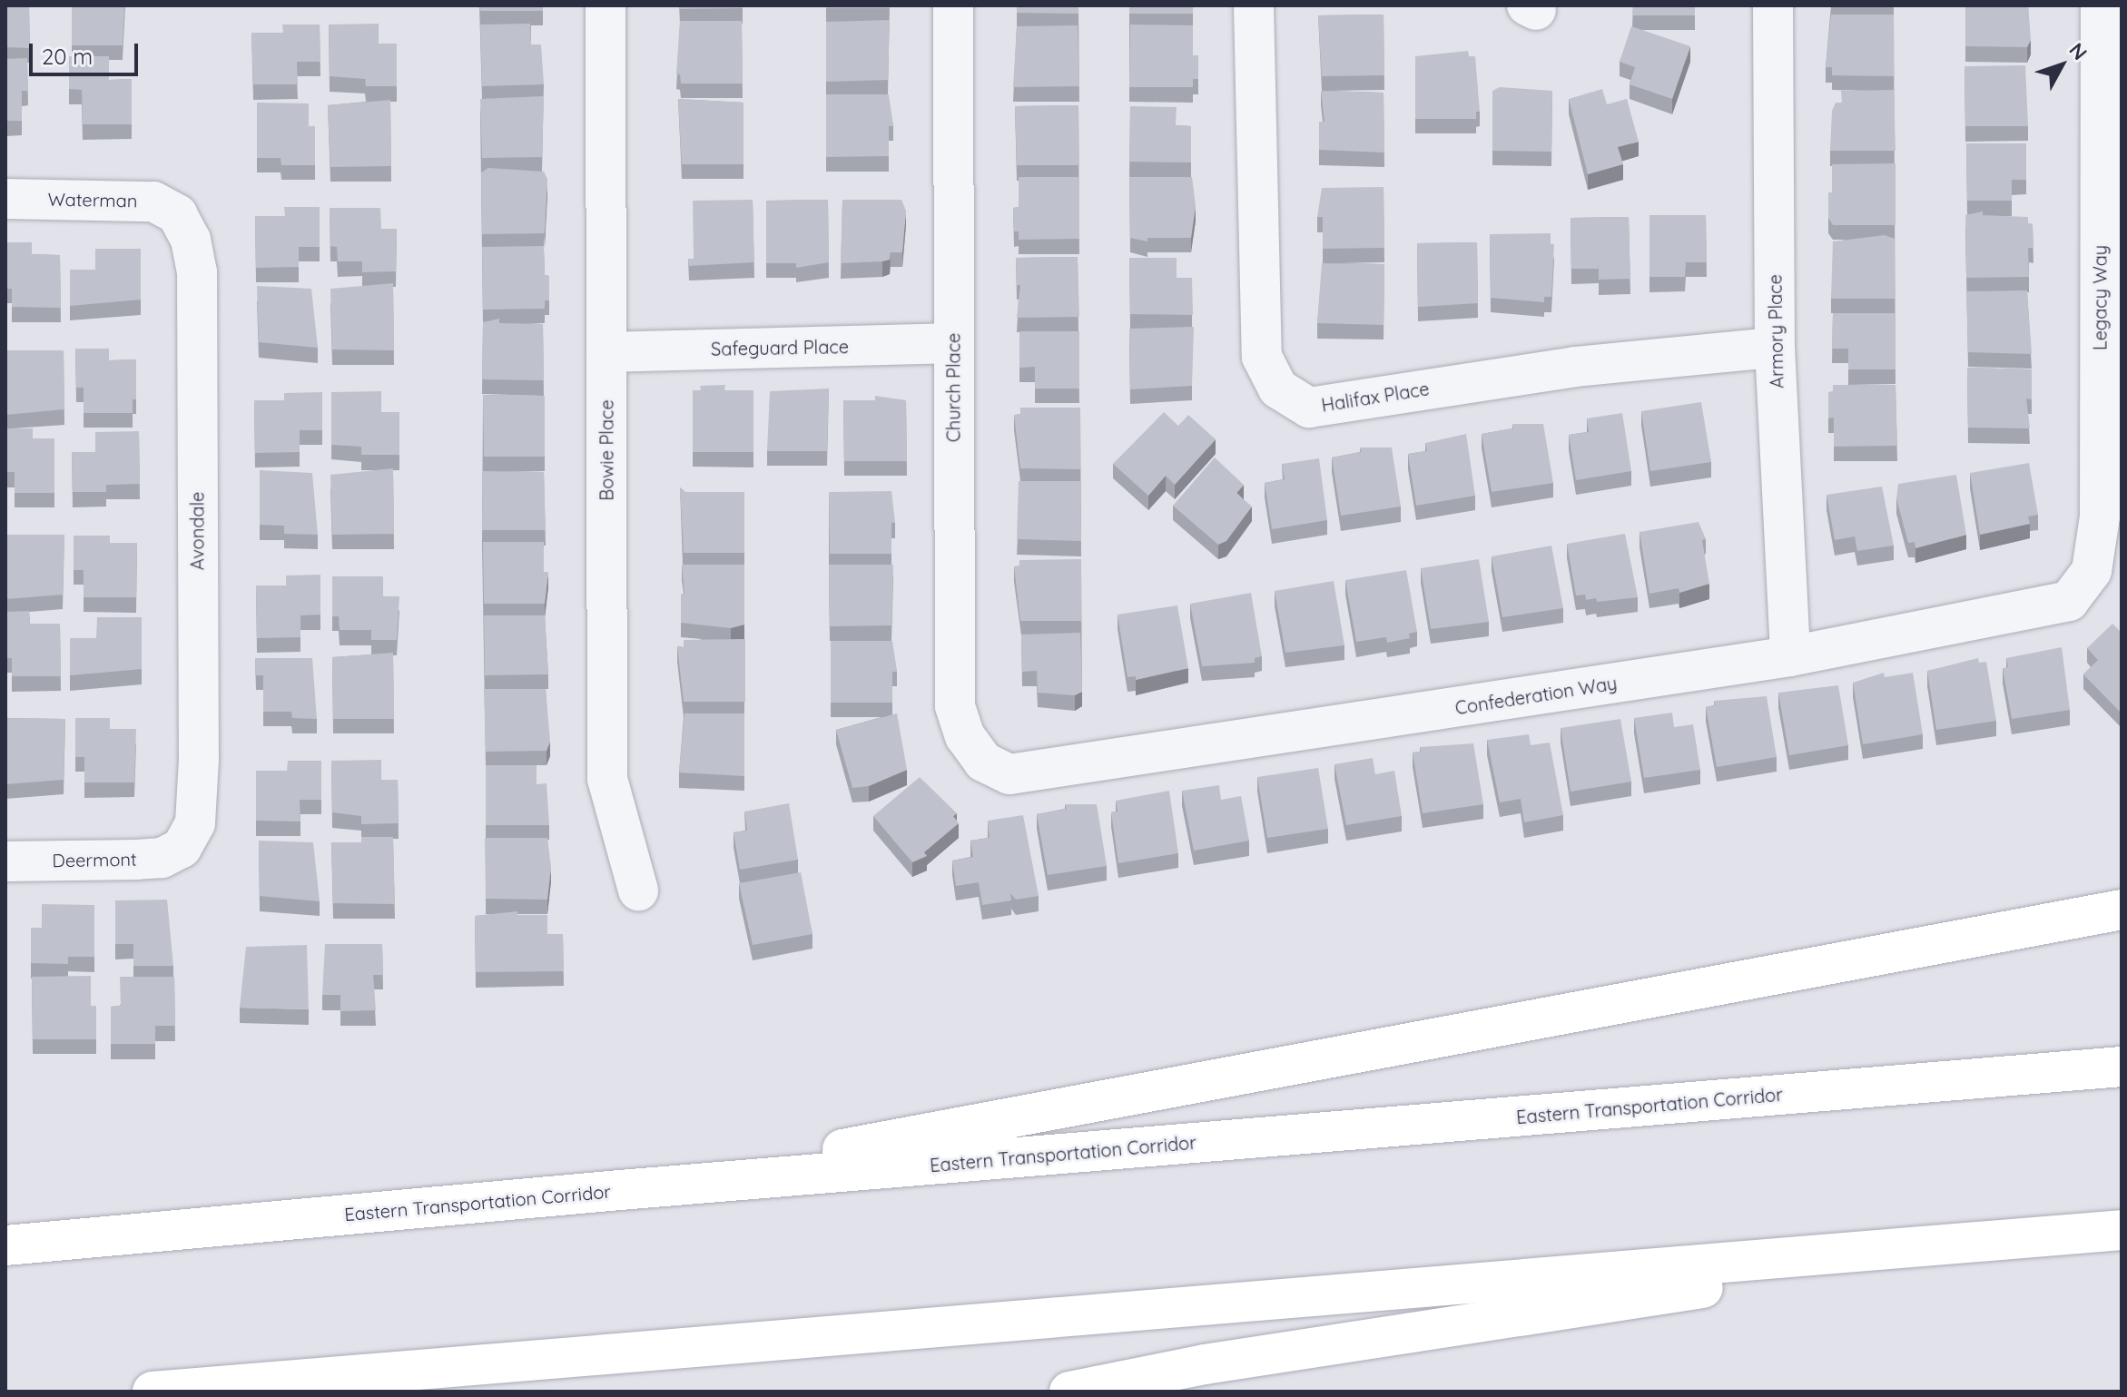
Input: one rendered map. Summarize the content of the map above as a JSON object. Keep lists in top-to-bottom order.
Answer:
{
  "streets": {
    "highway": ["Eastern Transportation Corridor"],
    "street": [
      "Waterman",
      "Legacy Way",
      "Armory Place",
      "Safeguard Place",
      "Church Place",
      "Halifax Place",
      "Bowie Place",
      "Avondale",
      "Confederation Way",
      "Deermont"
    ]
  },
  "crossings": [
    ["Waterman", "Avondale"],
    ["Legacy Way", "Confederation Way"],
    ["Armory Place", "Halifax Place"],
    ["Armory Place", "Confederation Way"],
    ["Safeguard Place", "Church Place"],
    ["Safeguard Place", "Bowie Place"],
    ["Church Place", "Confederation Way"],
    ["Avondale", "Deermont"]
  ],
  "scale_bar": "20 m",
  "north": "top right"
}
